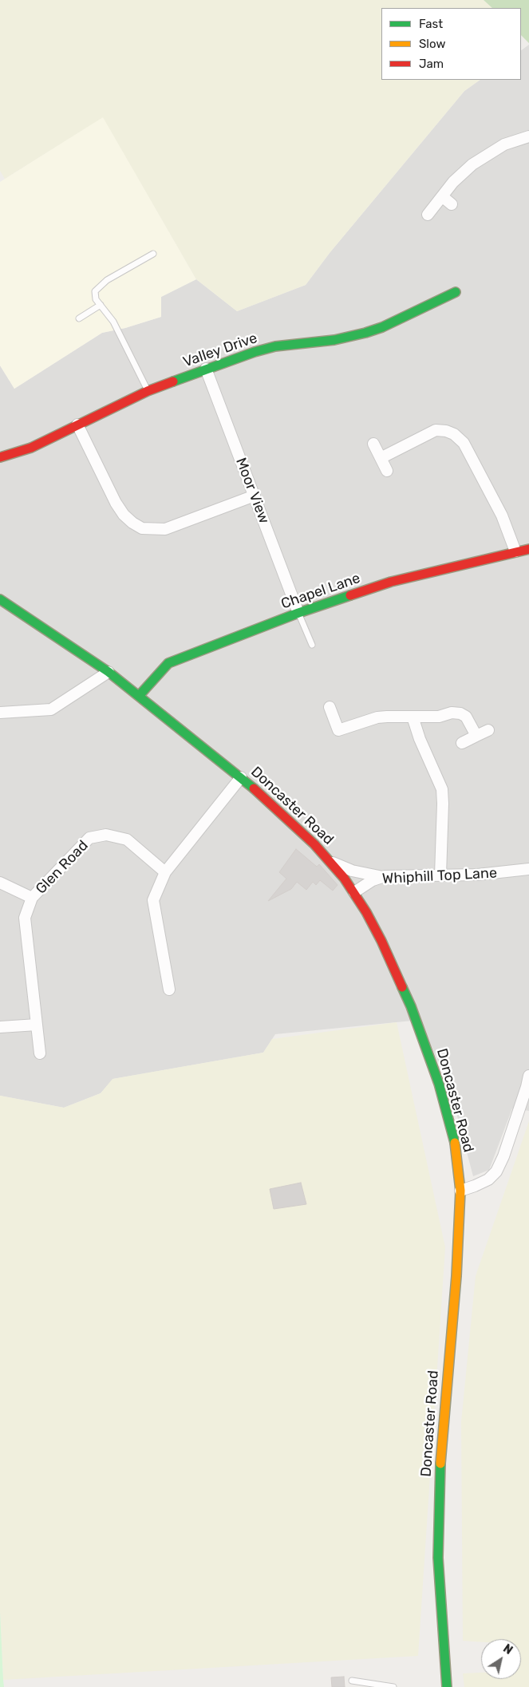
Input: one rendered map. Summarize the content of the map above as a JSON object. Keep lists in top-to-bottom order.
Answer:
{
  "streets": {
    "main road": ["Valley Drive", "Chapel Lane", "Doncaster Road"],
    "street": ["Moor View", "Glen Road", "Whiphill Top Lane"]
  },
  "crossings": [
    ["Valley Drive", "Moor View"],
    ["Moor View", "Chapel Lane"],
    ["Chapel Lane", "Doncaster Road"],
    ["Doncaster Road", "Whiphill Top Lane"]
  ],
  "legend": ["Fast", "Slow", "Jam"],
  "north": "top right"
}
